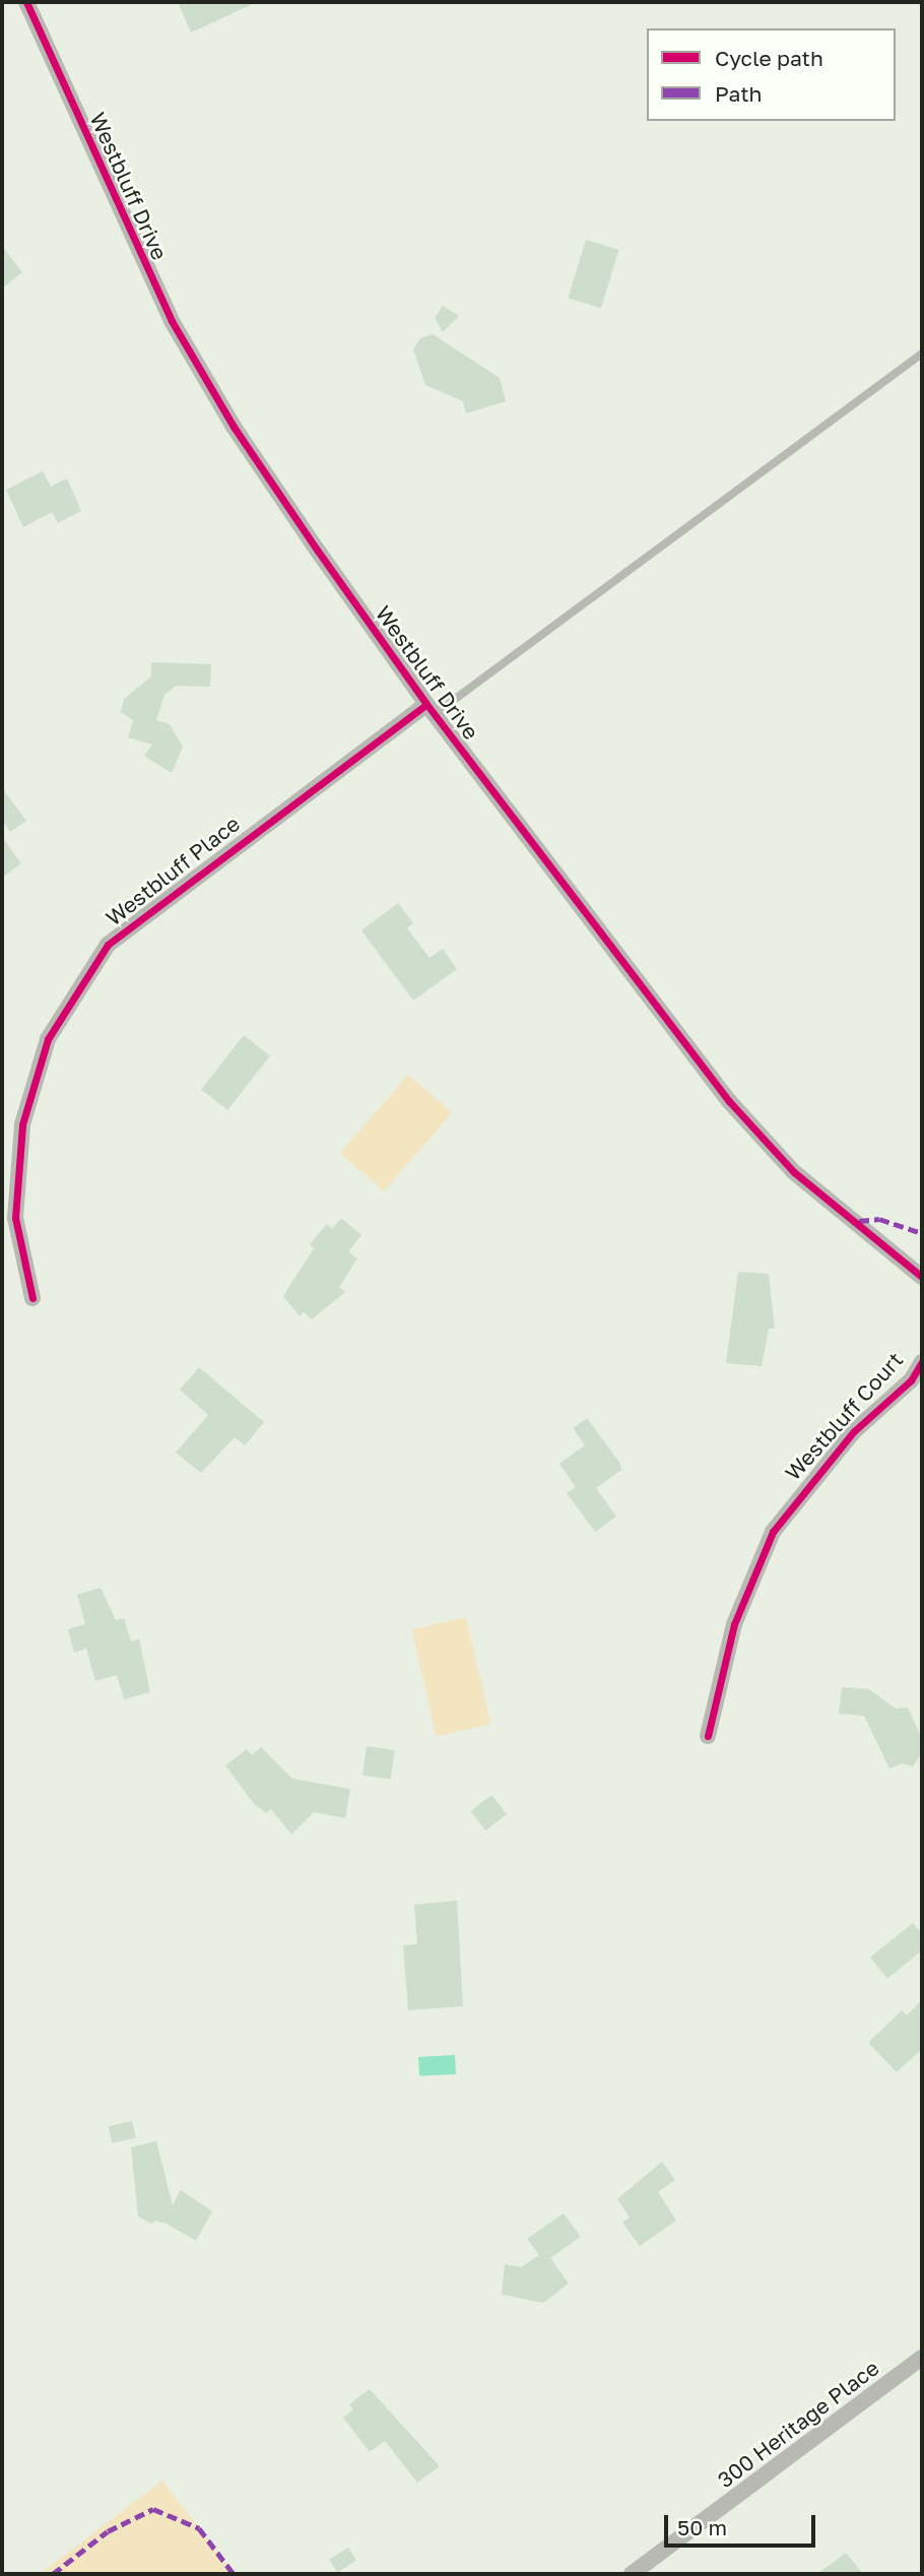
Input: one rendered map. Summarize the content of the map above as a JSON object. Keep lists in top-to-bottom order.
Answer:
{
  "streets": {
    "street": [
      "Westbluff Drive",
      "Westbluff Place",
      "Westbluff Court",
      "300 Heritage Place"
    ]
  },
  "crossings": [
    ["Westbluff Drive", "Westbluff Place"]
  ],
  "legend": ["Cycle path", "Path"],
  "scale_bar": "50 m"
}
